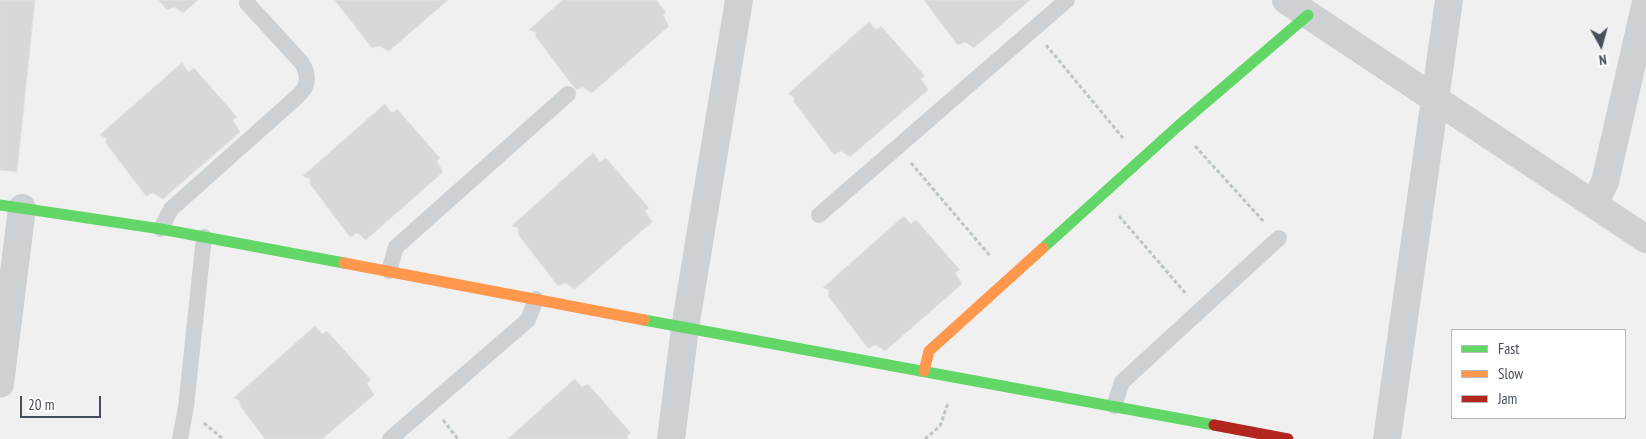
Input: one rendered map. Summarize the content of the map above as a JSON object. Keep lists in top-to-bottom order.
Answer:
{
  "legend": ["Fast", "Slow", "Jam"],
  "scale_bar": "20 m",
  "north": "bottom"
}
